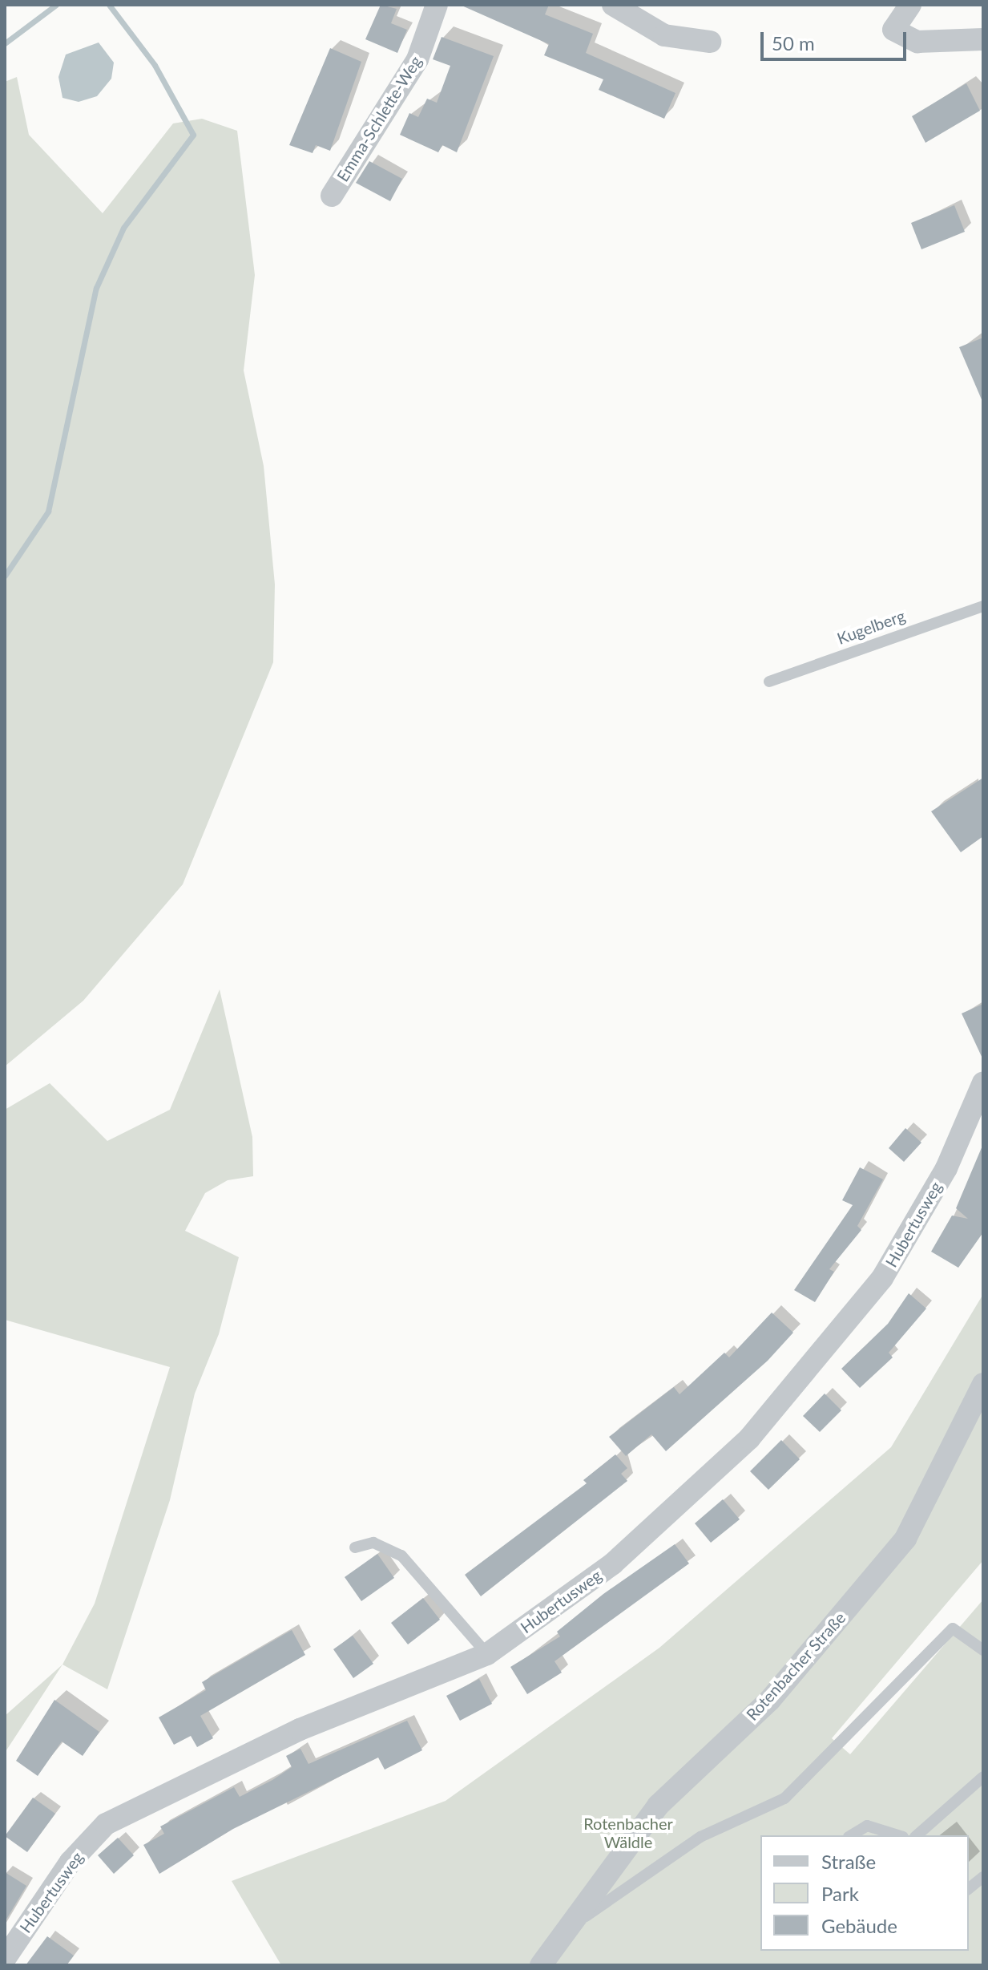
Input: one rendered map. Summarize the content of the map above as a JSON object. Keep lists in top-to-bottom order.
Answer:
{
  "streets": {
    "street": ["Emma-Schlette-Weg", "Hubertusweg", "Rotenbacher Straße"],
    "lane": ["Kugelberg"]
  },
  "parks": ["Rotenbacher Wäldle"],
  "legend": ["Straße", "Park", "Gebäude"],
  "scale_bar": "50 m"
}
